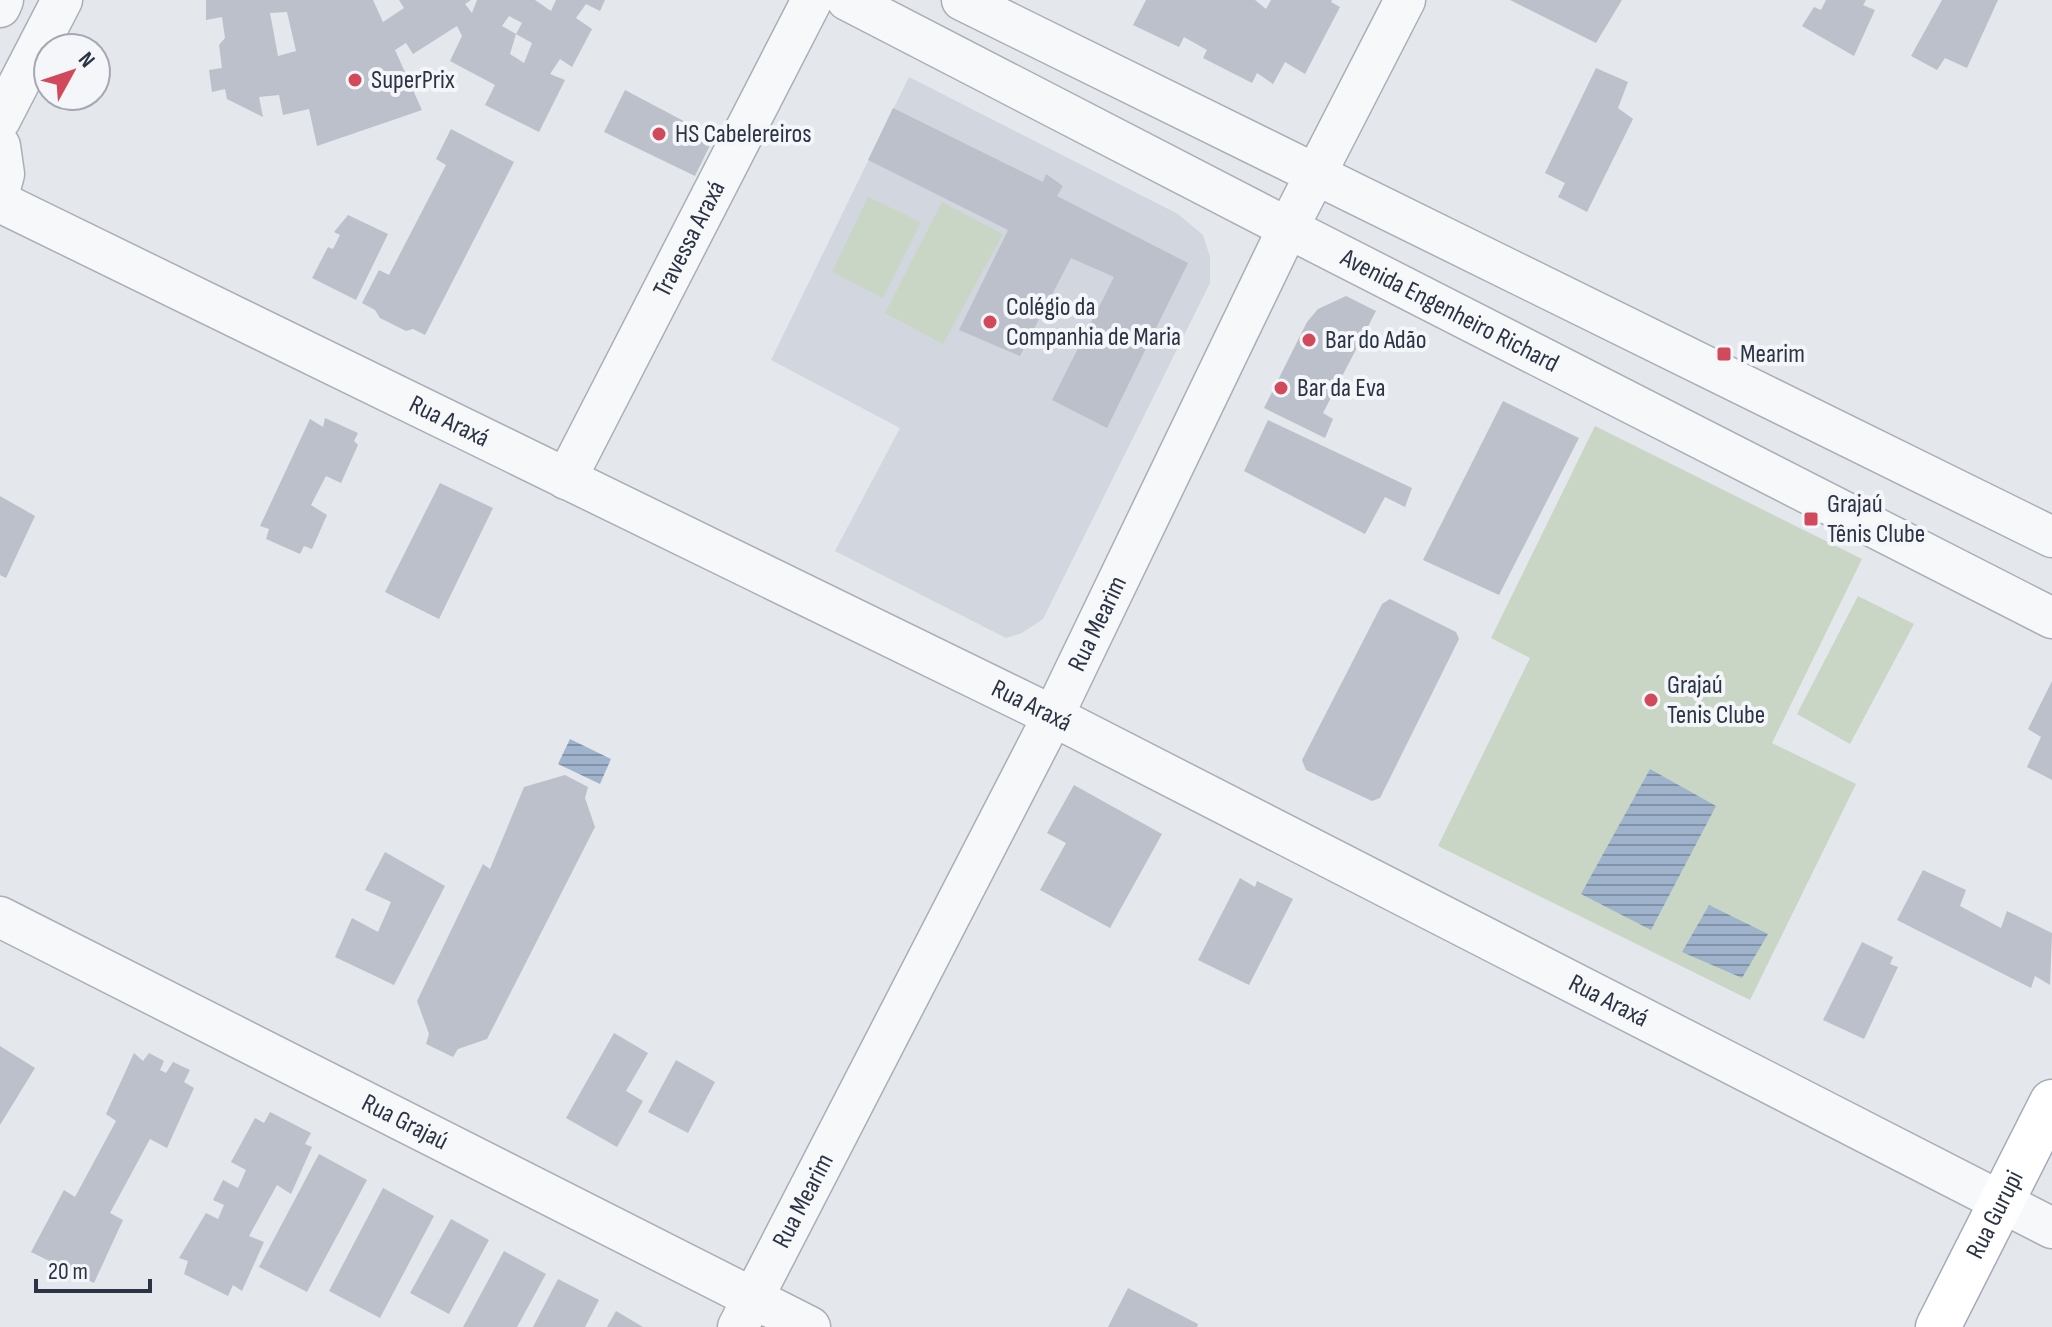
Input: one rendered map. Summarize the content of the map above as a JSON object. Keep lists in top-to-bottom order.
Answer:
{
  "streets": {
    "main road": ["Rua Gurupi"],
    "street": [
      "Travessa Araxá",
      "Avenida Engenheiro Richard",
      "Rua Araxá",
      "Rua Mearim",
      "Rua Grajaú"
    ]
  },
  "crossings": [
    ["Travessa Araxá", "Rua Araxá"],
    ["Avenida Engenheiro Richard", "Rua Mearim"],
    ["Rua Araxá", "Rua Mearim"],
    ["Rua Araxá", "Rua Gurupi"],
    ["Rua Mearim", "Rua Grajaú"]
  ],
  "places": {
    "other": [
      "SuperPrix",
      "HS Cabelereiros",
      "Colégio da Companhia de Maria",
      "Bar do Adão",
      "Bar da Eva",
      "Grajaú Tenis Clube"
    ],
    "transit": ["Mearim", "Grajaú Tênis Clube"]
  },
  "scale_bar": "20 m",
  "north": "top right"
}
